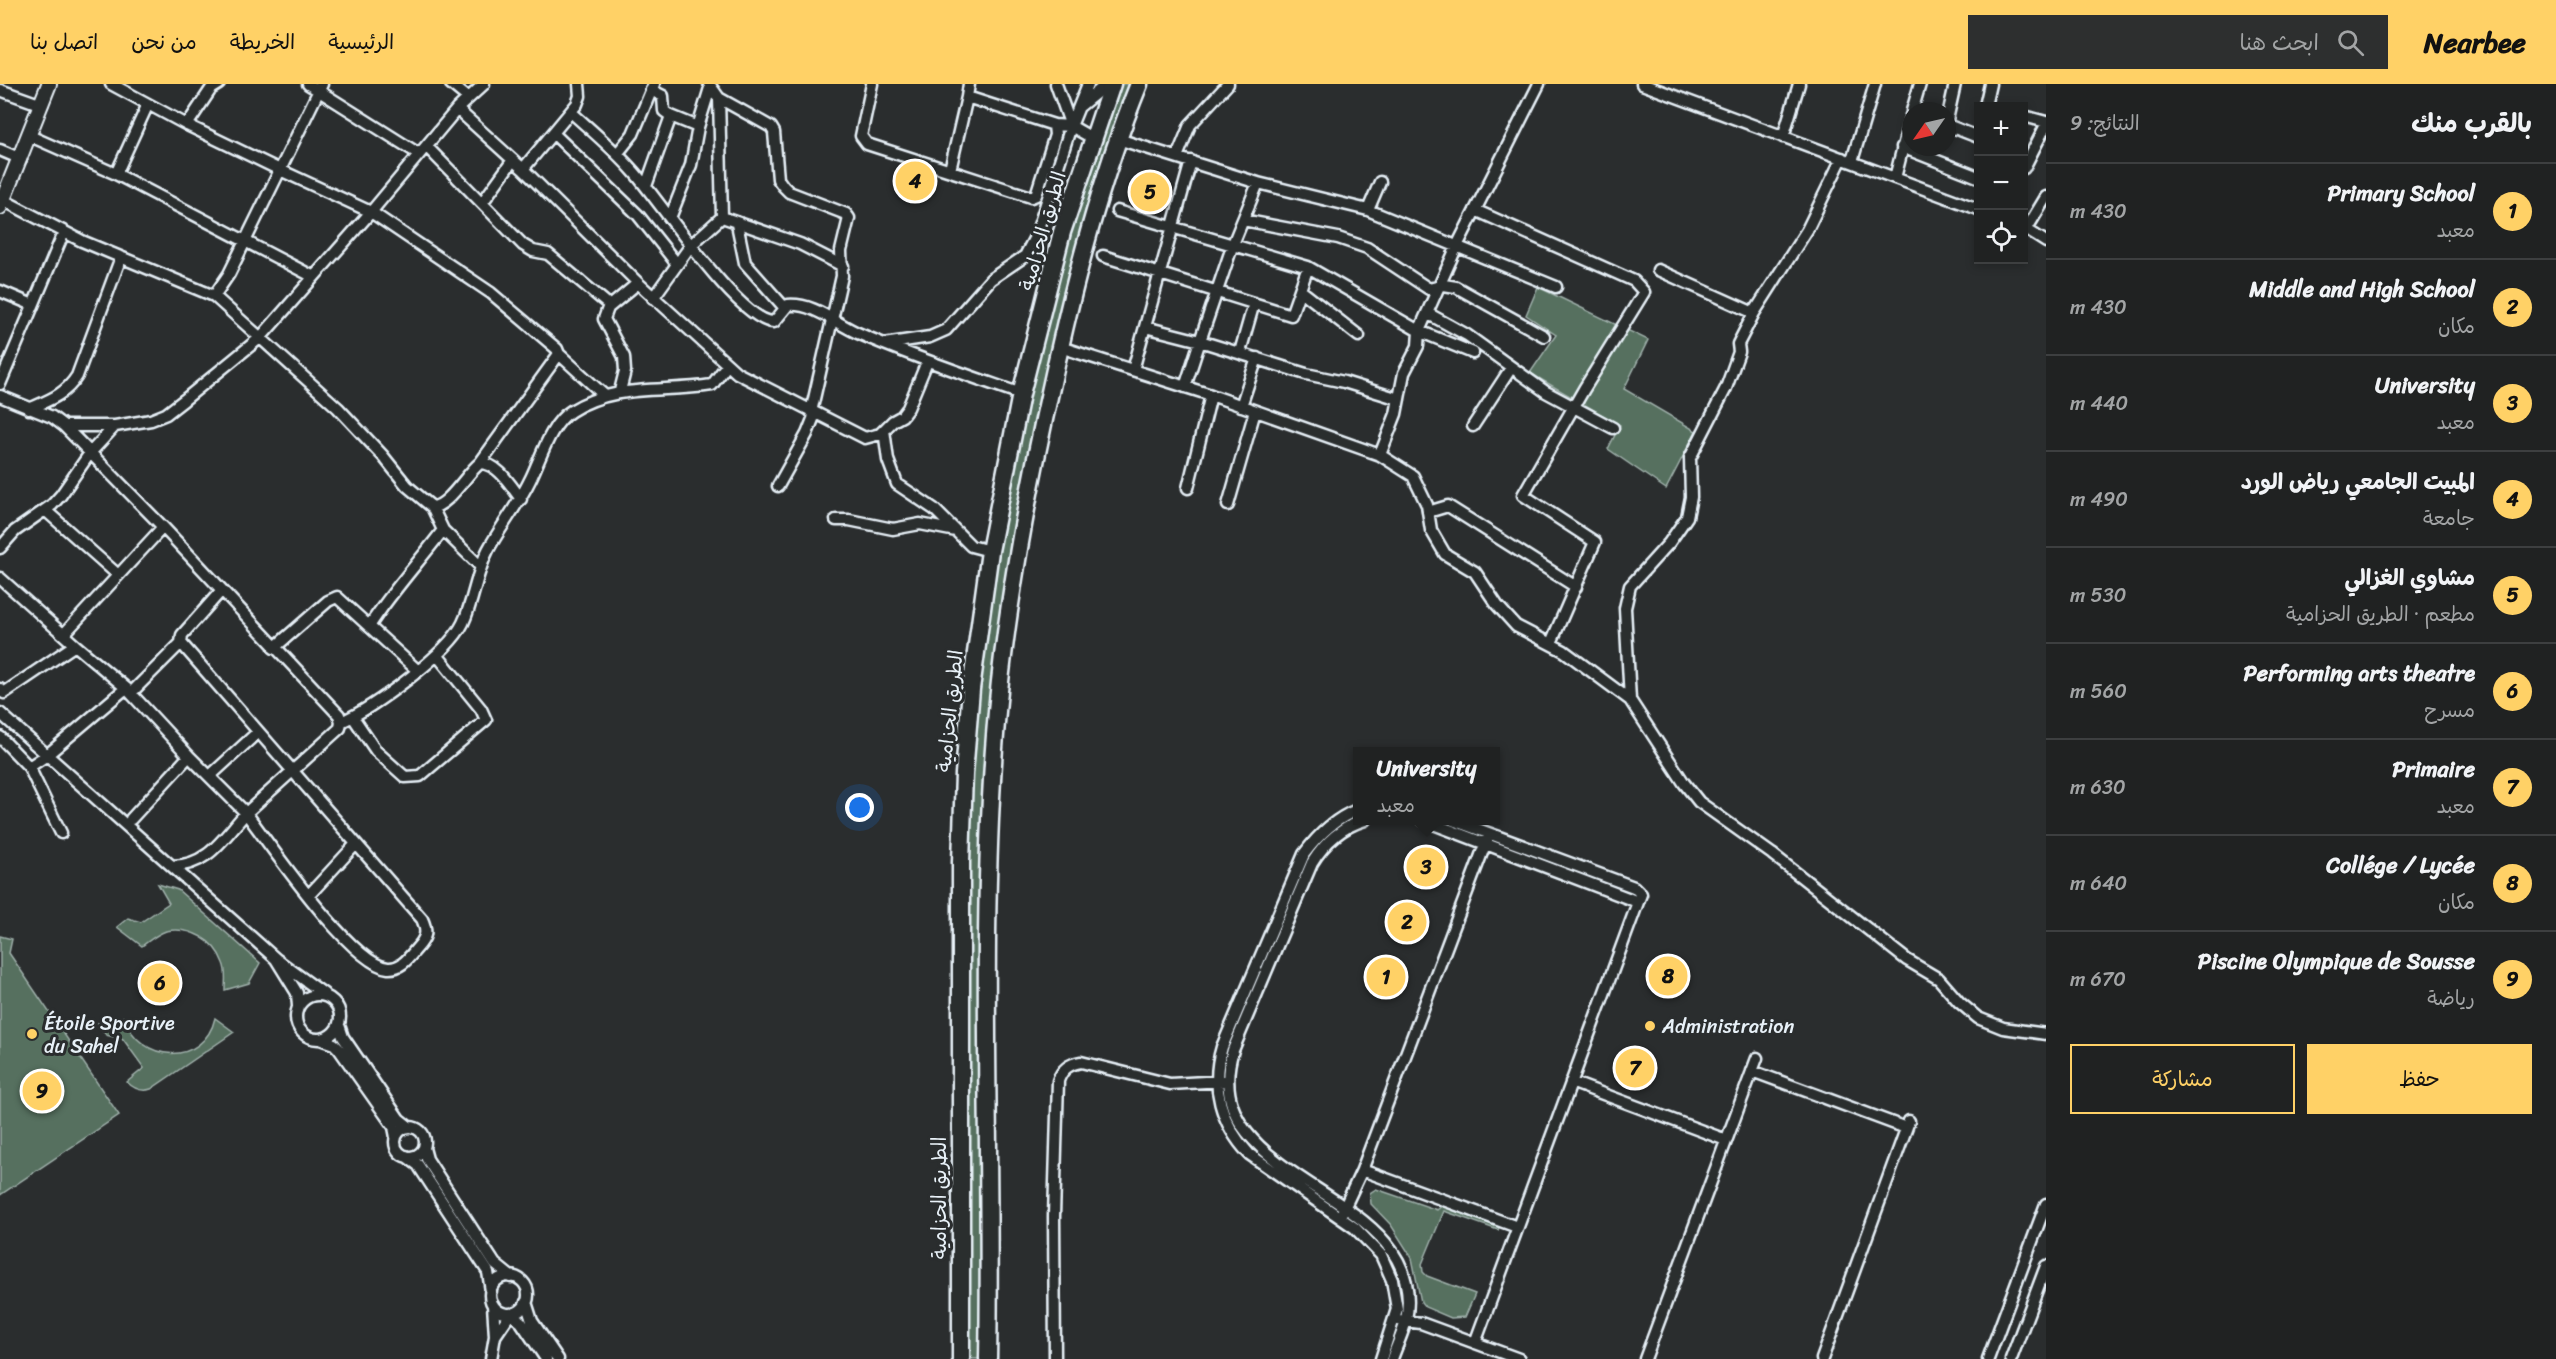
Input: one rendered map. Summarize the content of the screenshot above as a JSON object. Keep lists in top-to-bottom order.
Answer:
{
  "streets": {
    "highway": ["الطريق الحزامية"]
  },
  "places": ["Administration", "Étoile Sportive du Sahel"],
  "north": "bottom left",
  "page": {
    "header": "Nearbee",
    "search": "ابحث هنا",
    "nav": [
      "الرئيسية",
      "الخريطة",
      "من نحن",
      "اتصل بنا"
    ],
    "heading": ["بالقرب منك", "النتائج: 9"],
    "map_buttons": ["+", "−"],
    "pins": [
      "4",
      "5",
      "3",
      "2",
      "8",
      "1",
      "6",
      "7",
      "9"
    ],
    "list": [
      {
        "mark": "1",
        "name": "Primary School",
        "note": "معبد",
        "value": "430 m"
      },
      {
        "mark": "2",
        "name": "Middle and High School",
        "note": "مكان",
        "value": "430 m"
      },
      {
        "mark": "3",
        "name": "University",
        "note": "معبد",
        "value": "440 m"
      },
      {
        "mark": "4",
        "name": "المبيت الجامعي رياض الورد",
        "note": "جامعة",
        "value": "490 m"
      },
      {
        "mark": "5",
        "name": "مشاوي الغزالي",
        "note": "مطعم · الطريق الحزامية",
        "value": "530 m"
      },
      {
        "mark": "6",
        "name": "Performing arts theatre",
        "note": "مسرح",
        "value": "560 m"
      },
      {
        "mark": "7",
        "name": "Primaire",
        "note": "معبد",
        "value": "630 m"
      },
      {
        "mark": "8",
        "name": "Collége / Lycée",
        "note": "مكان",
        "value": "640 m"
      },
      {
        "mark": "9",
        "name": "Piscine Olympique de Sousse",
        "note": "رياضة",
        "value": "670 m"
      }
    ],
    "popup": ["University", "معبد"],
    "buttons": ["حفظ", "مشاركة"]
  }
}
